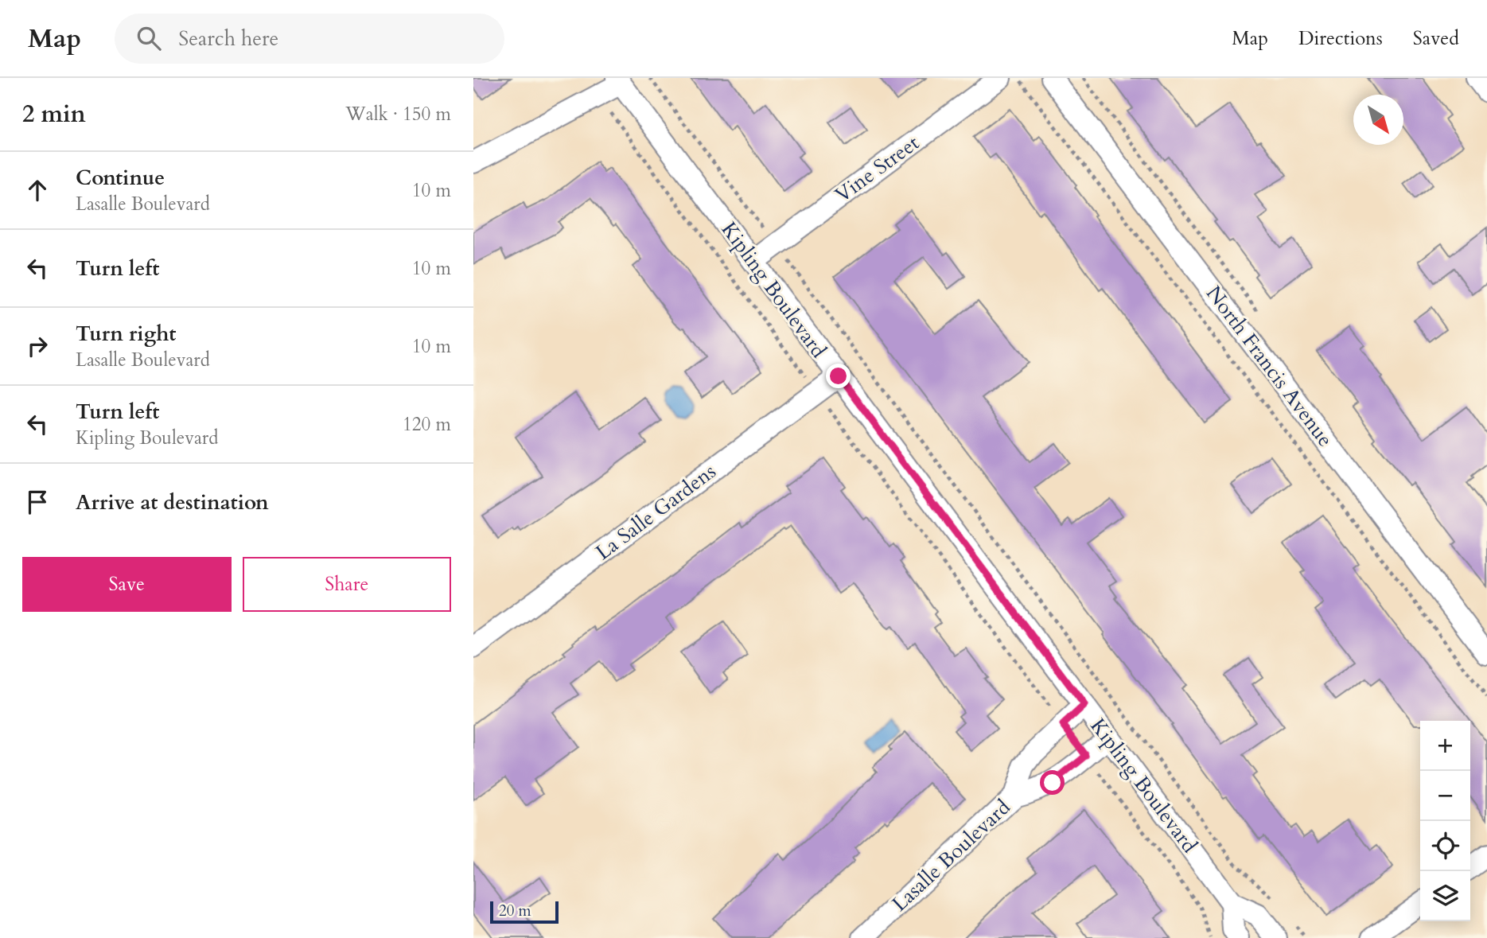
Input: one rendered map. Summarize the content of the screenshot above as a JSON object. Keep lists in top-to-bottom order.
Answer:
{
  "streets": {
    "street": [
      "Vine Street",
      "Kipling Boulevard",
      "North Francis Avenue",
      "La Salle Gardens",
      "Lasalle Boulevard"
    ]
  },
  "crossings": [
    ["Vine Street", "Kipling Boulevard"],
    ["Kipling Boulevard", "La Salle Gardens"],
    ["Kipling Boulevard", "Lasalle Boulevard"]
  ],
  "scale_bar": "20 m",
  "north": "bottom right",
  "page": {
    "header": "Map",
    "search": "Search here",
    "nav": ["Map", "Directions", "Saved"],
    "heading": ["2 min", "Walk · 150 m"],
    "list": [
      ["Continue", "Lasalle Boulevard", "10 m"],
      ["Turn left", "10 m"],
      ["Turn right", "Lasalle Boulevard", "10 m"],
      ["Turn left", "Kipling Boulevard", "120 m"],
      "Arrive at destination"
    ],
    "buttons": ["Save", "Share"],
    "map_buttons": ["+", "−"],
    "scale": "20 m"
  }
}
